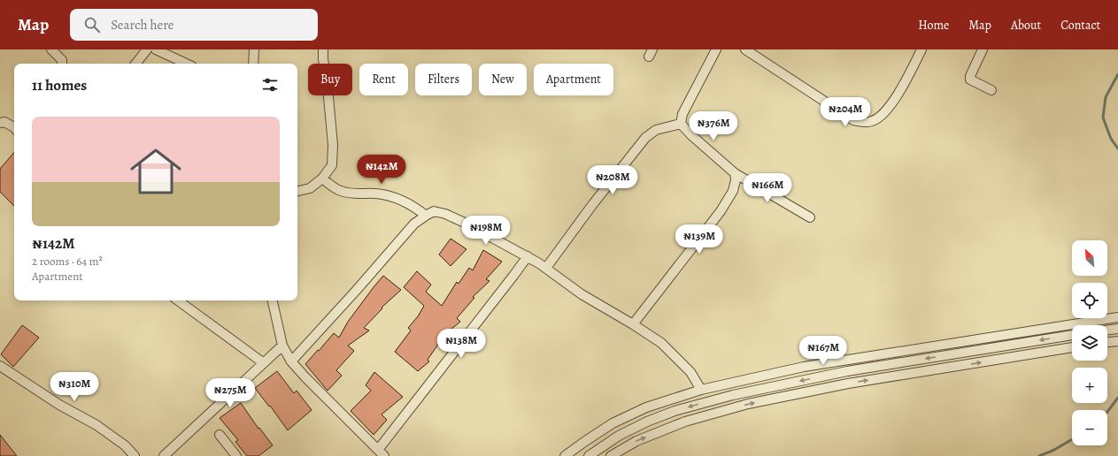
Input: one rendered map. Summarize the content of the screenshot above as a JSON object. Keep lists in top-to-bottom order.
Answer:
{
  "north": "top left",
  "page": {
    "header": "Map",
    "search": "Search here",
    "nav": [
      "Home",
      "Map",
      "About",
      "Contact"
    ],
    "chip": [
      "Buy",
      "Rent",
      "Filters",
      "New",
      "Apartment"
    ],
    "heading": "11 homes",
    "price": [
      "₦204M",
      "₦376M",
      "₦142M",
      "₦208M",
      "₦166M",
      "₦198M",
      "₦139M",
      "₦138M",
      "₦167M",
      "₦310M",
      "₦275M"
    ],
    "list": [
      {
        "name": "₦142M",
        "note": "2 rooms · 64 m² · Apartment"
      }
    ],
    "map_buttons": ["+", "−"]
  }
}
